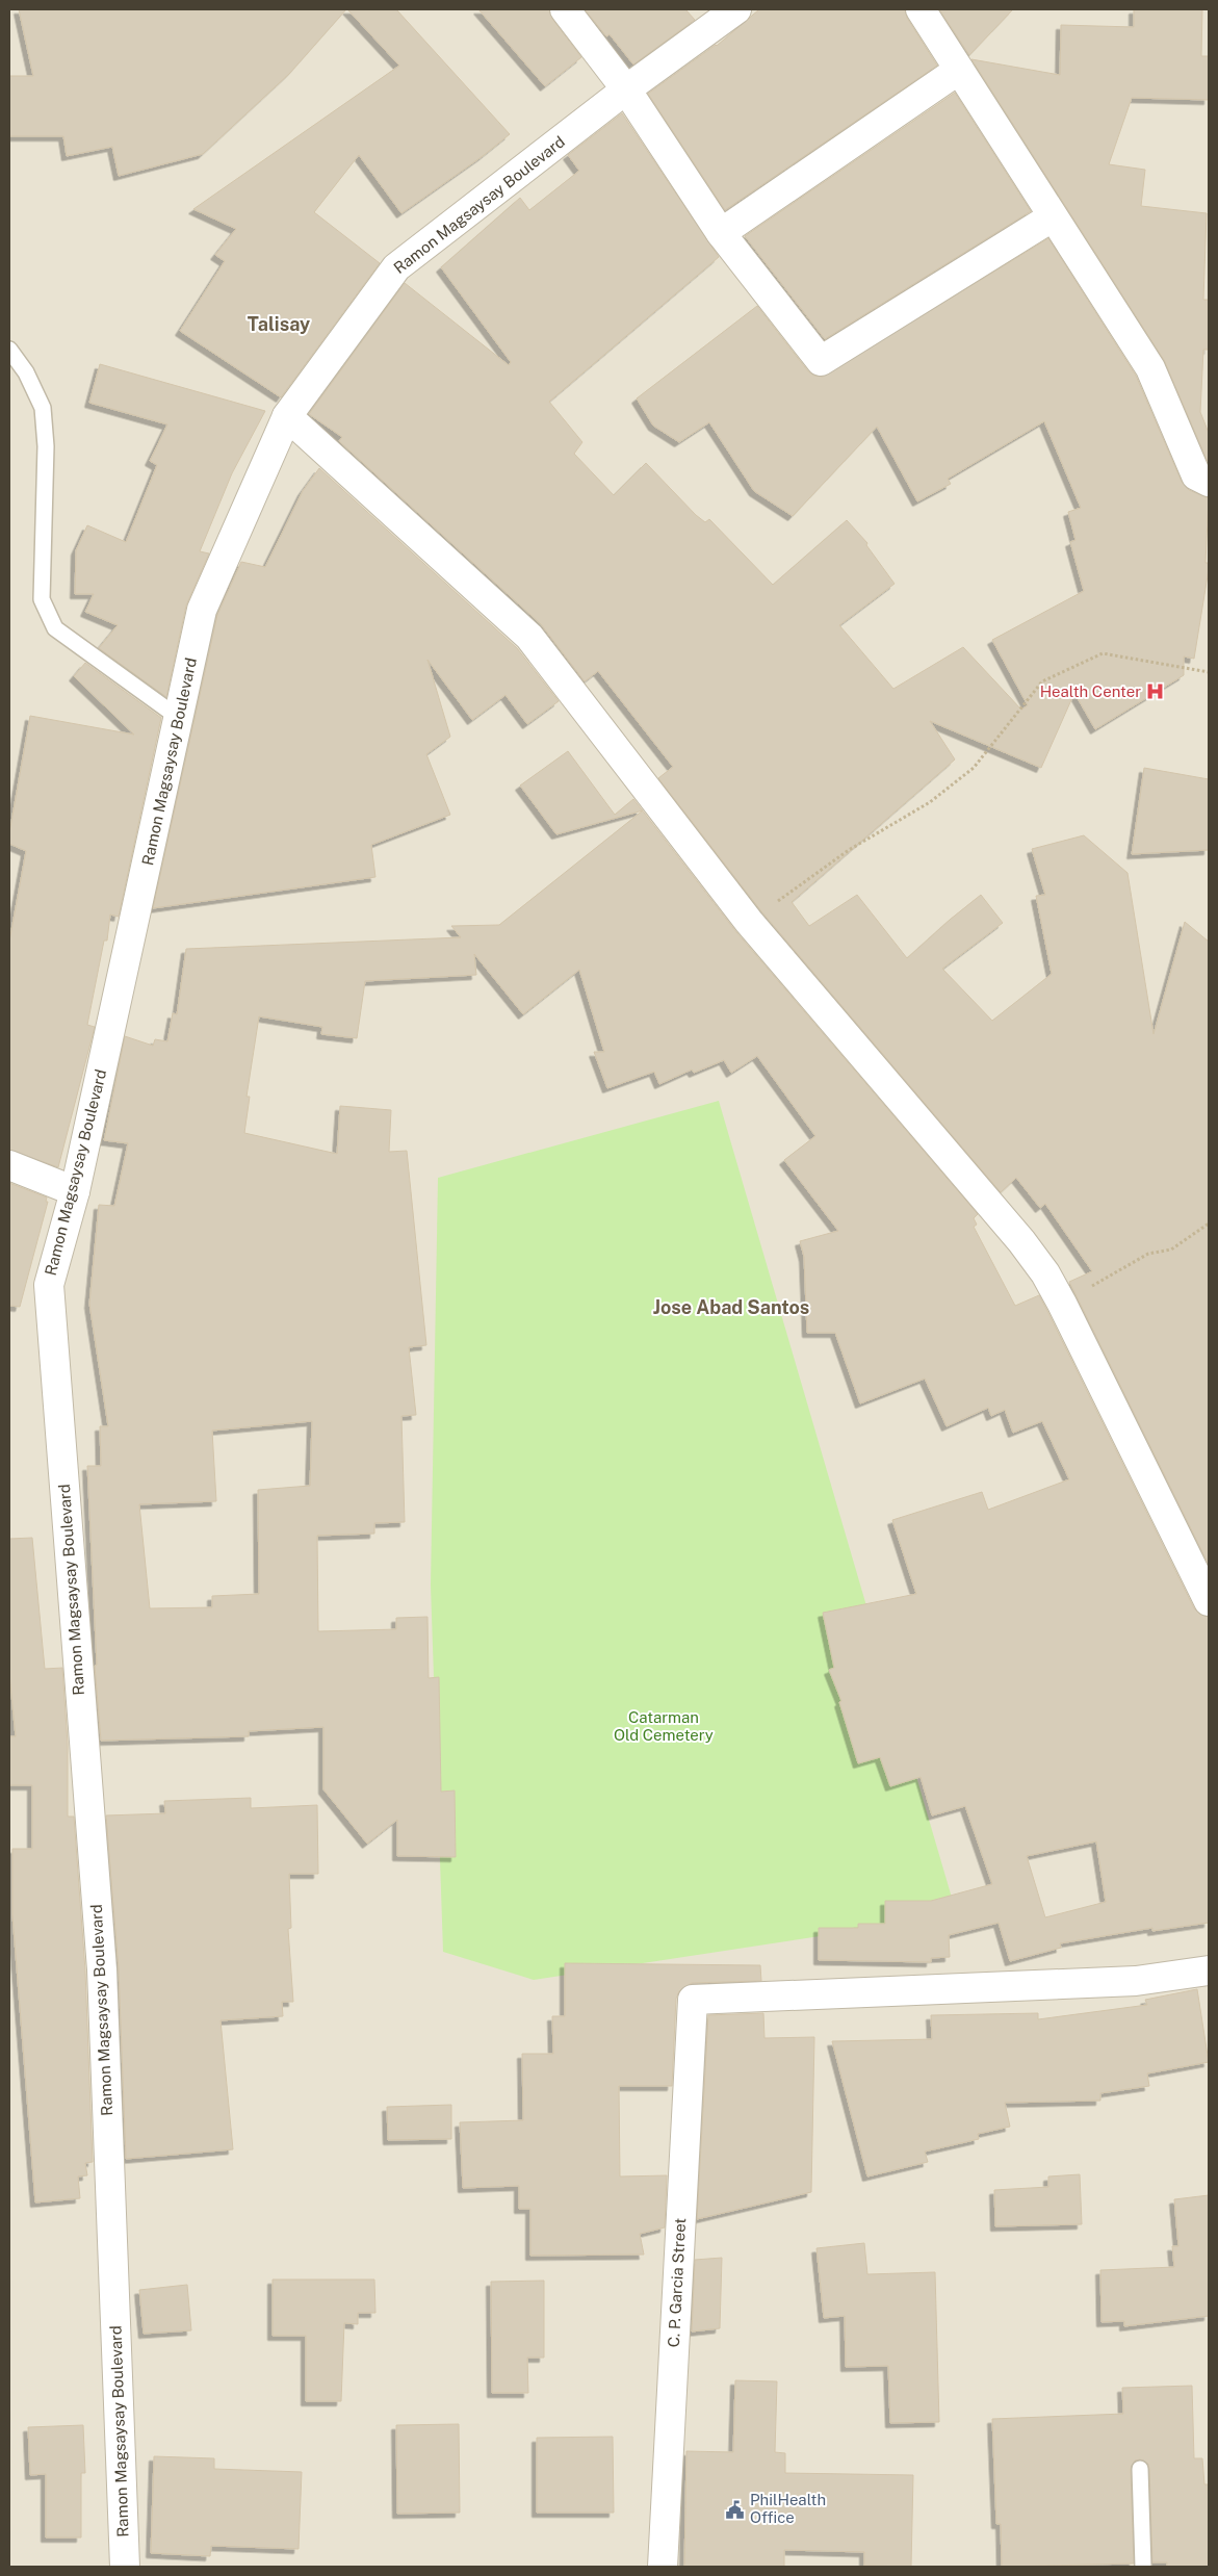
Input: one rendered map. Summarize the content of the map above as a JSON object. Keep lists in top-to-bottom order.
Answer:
{
  "streets": {
    "street": ["Ramon Magsaysay Boulevard", "C. P. Garcia Street"]
  },
  "districts": ["Talisay", "Jose Abad Santos"],
  "parks": ["Catarman Old Cemetery"],
  "places": {
    "hospital": ["Health Center"],
    "public building": ["PhilHealth Office"]
  }
}
